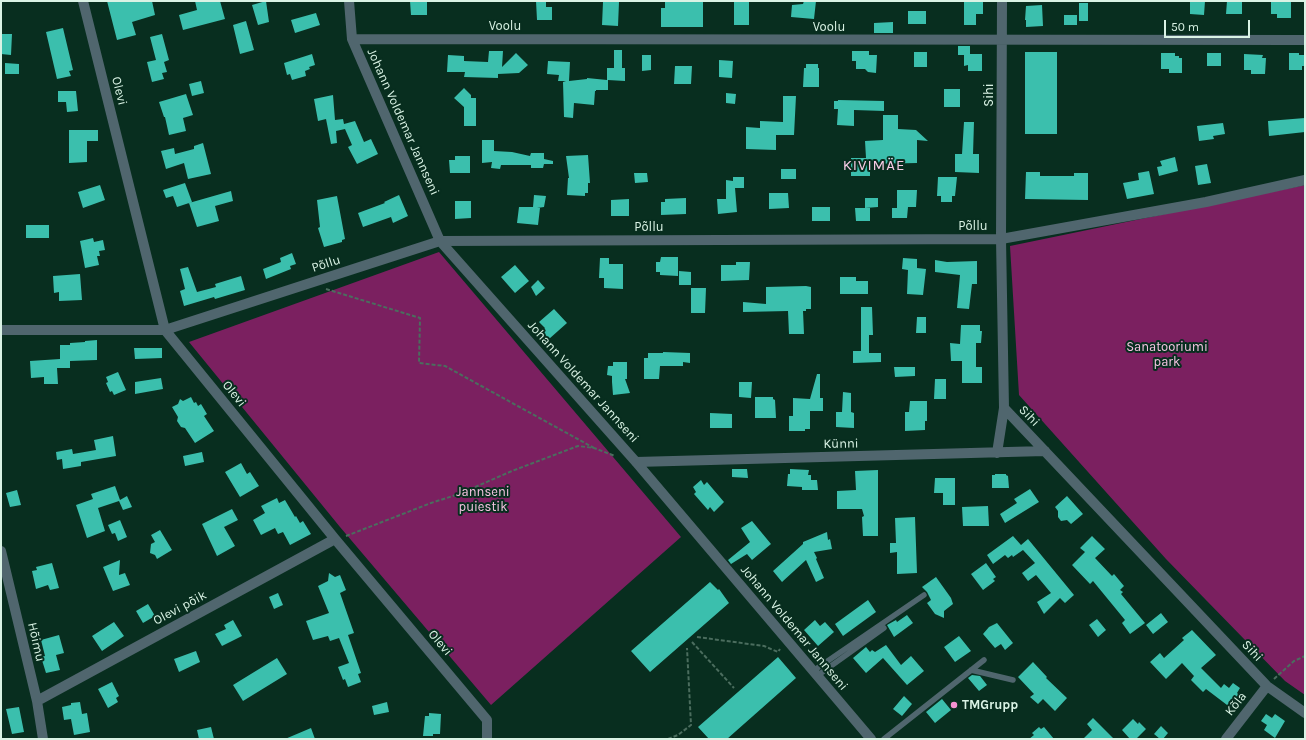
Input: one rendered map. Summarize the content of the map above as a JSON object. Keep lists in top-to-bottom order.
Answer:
{
  "streets": {
    "street": [
      "Voolu",
      "Olevi",
      "Sihi",
      "Johann Voldemar Jannseni",
      "Põllu",
      "Künni",
      "Olevi põik",
      "Hõimu",
      "Kõla"
    ]
  },
  "crossings": [
    ["Voolu", "Sihi"],
    ["Voolu", "Johann Voldemar Jannseni"],
    ["Olevi", "Põllu"],
    ["Olevi", "Olevi põik"],
    ["Sihi", "Põllu"],
    ["Sihi", "Künni"],
    ["Sihi", "Kõla"],
    ["Johann Voldemar Jannseni", "Põllu"],
    ["Johann Voldemar Jannseni", "Künni"],
    ["Olevi põik", "Hõimu"]
  ],
  "districts": ["KIVIMÄE"],
  "parks": ["Sanatooriumi park", "Jannseni puiestik"],
  "places": ["TMGrupp"],
  "scale_bar": "50 m"
}
